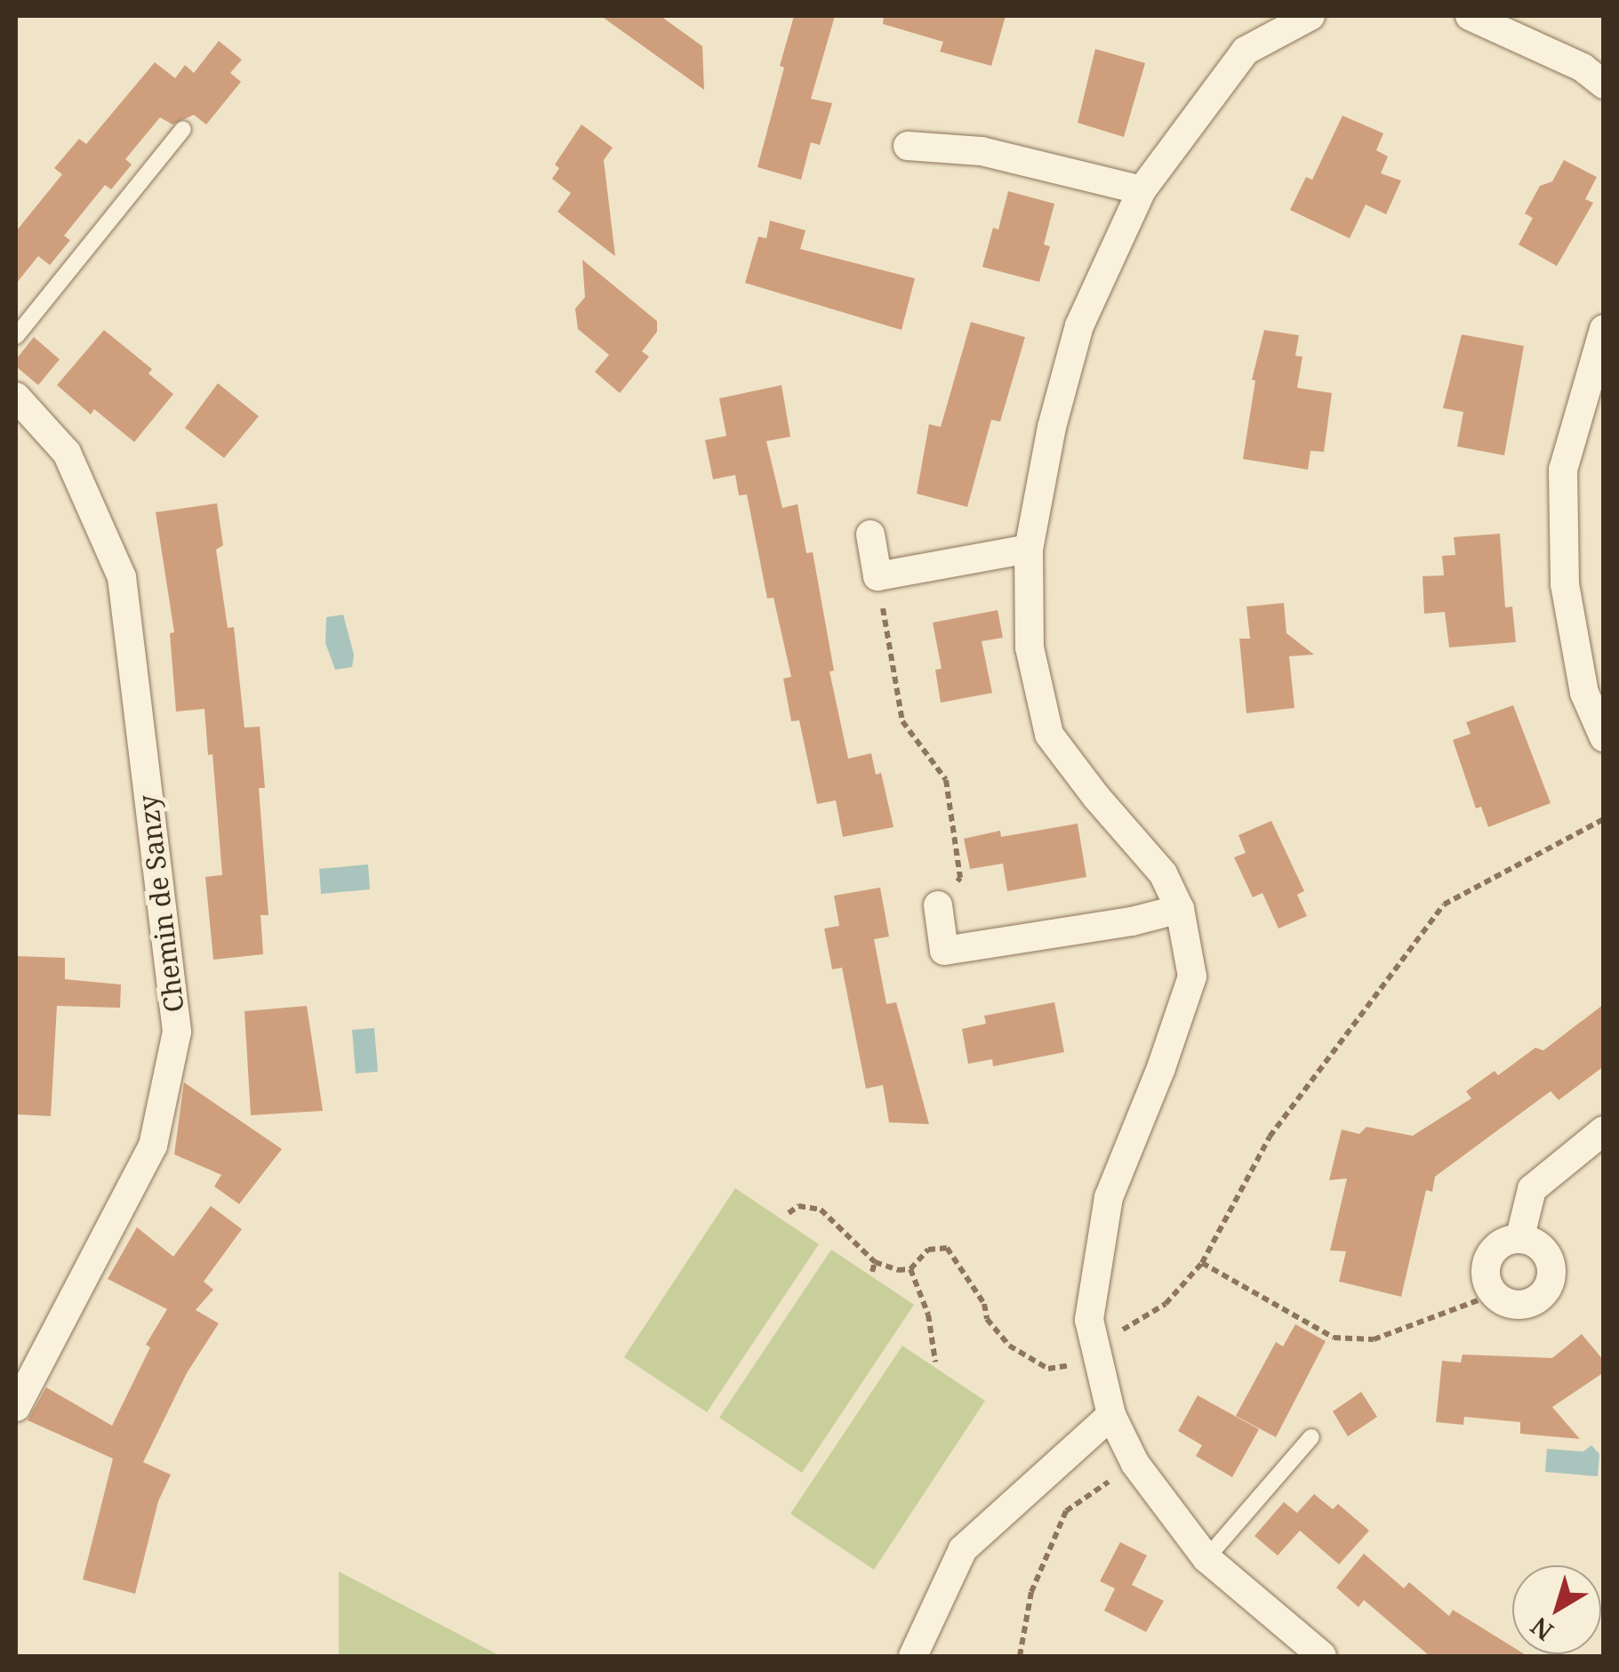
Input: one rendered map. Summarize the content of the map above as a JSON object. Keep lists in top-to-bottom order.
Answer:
{
  "streets": {
    "street": ["Chemin de Sanzy"]
  },
  "north": "bottom left"
}
